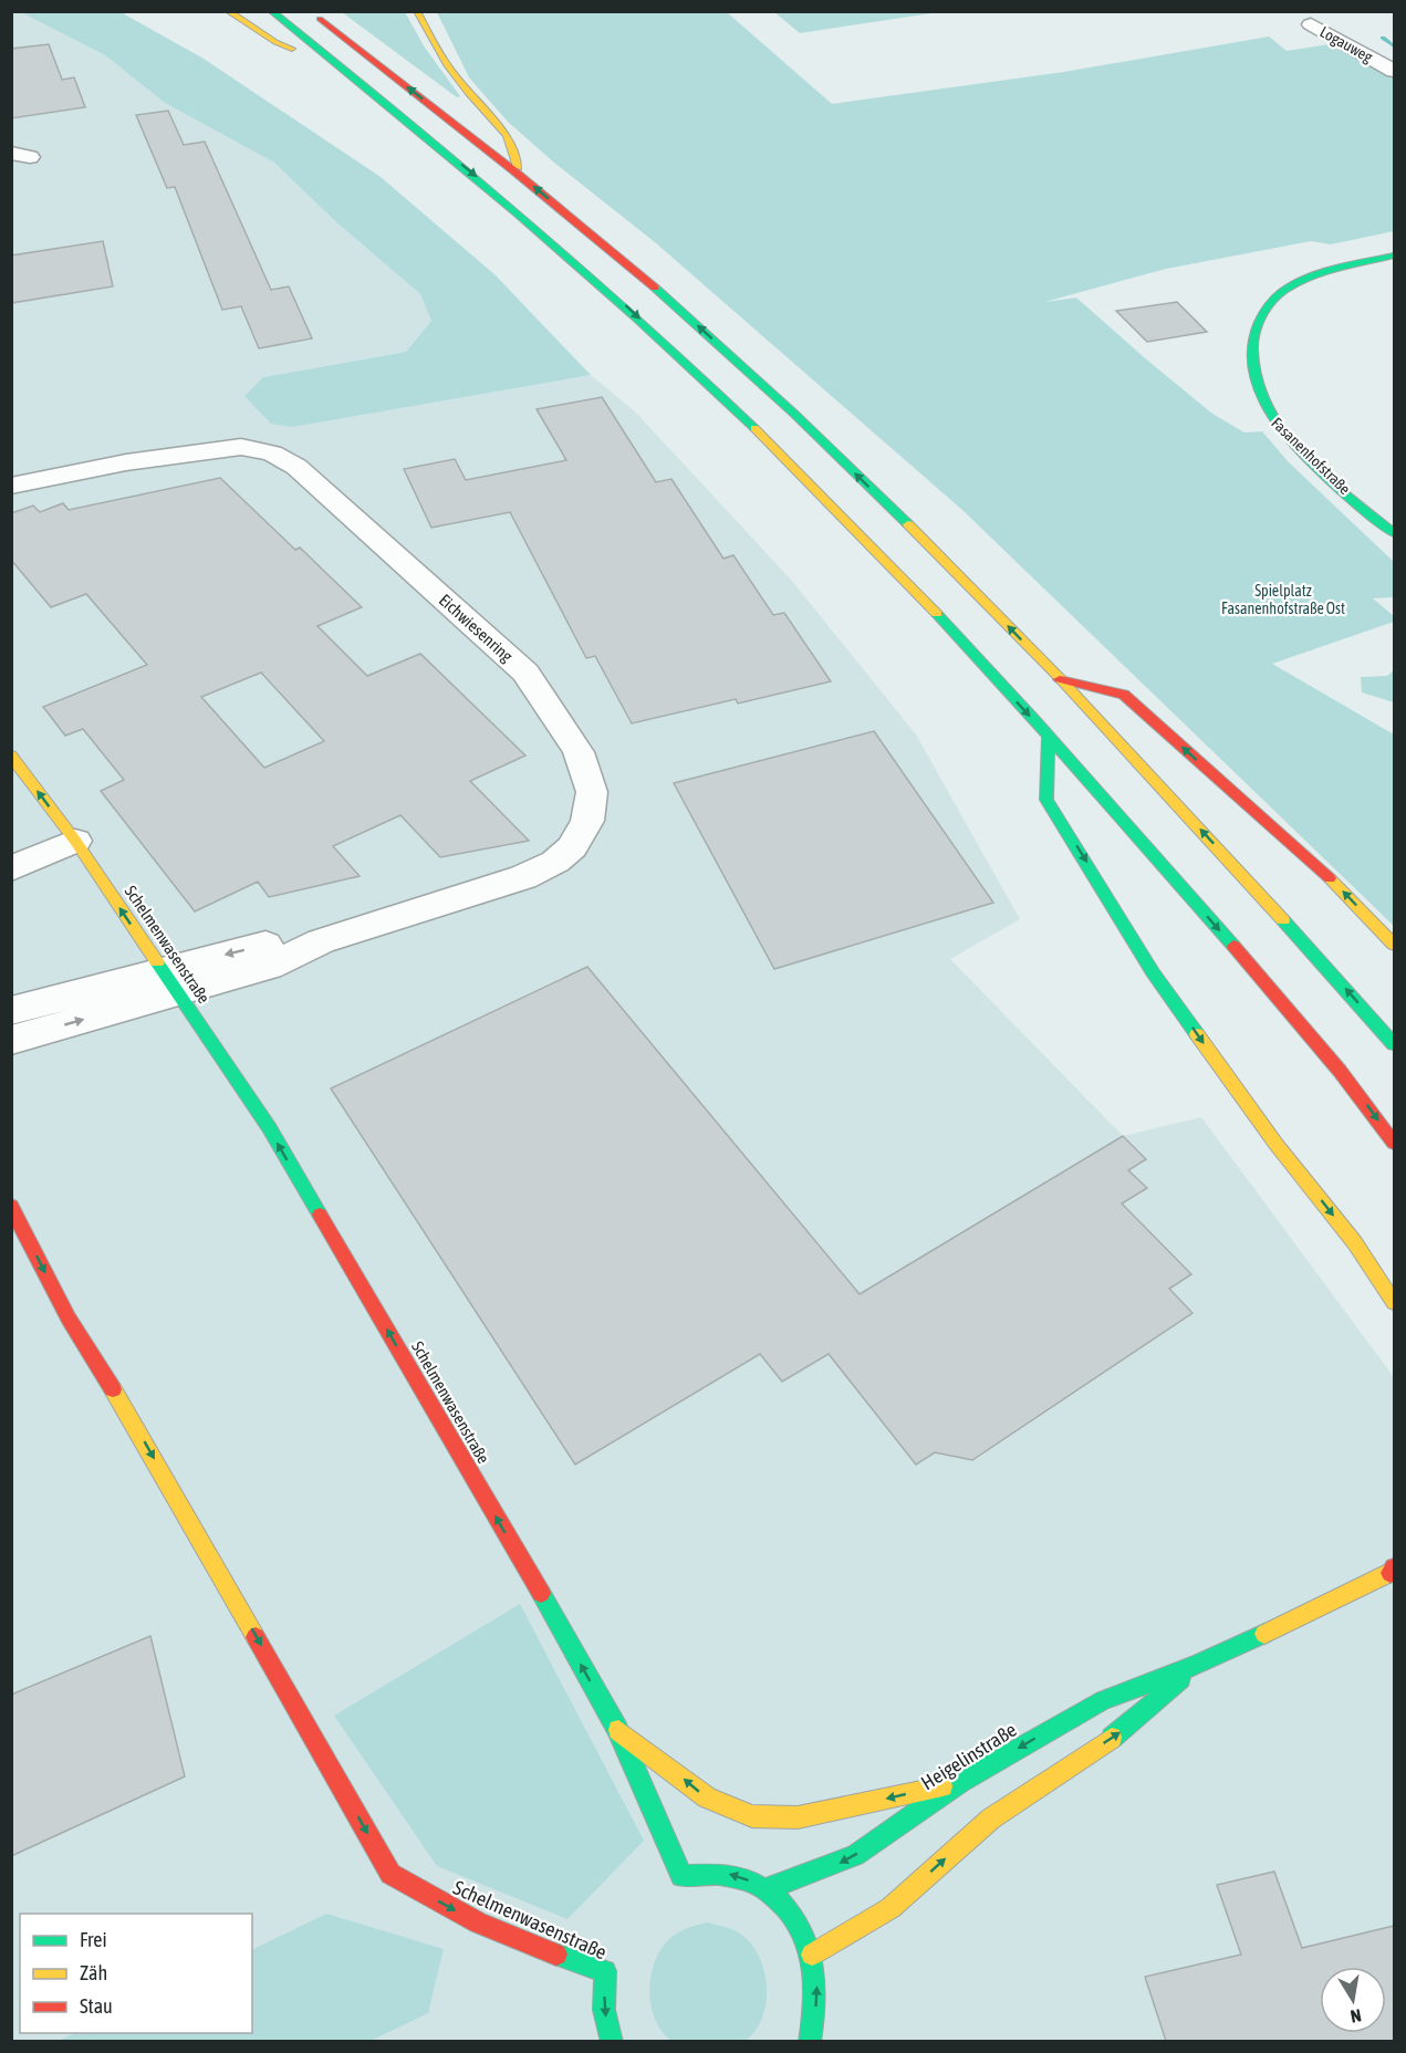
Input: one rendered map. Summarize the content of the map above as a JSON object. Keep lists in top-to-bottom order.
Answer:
{
  "streets": {
    "main road": ["Fasanenhofstraße", "Schelmenwasenstraße", "Heigelinstraße"],
    "street": ["Logauweg", "Eichwiesenring"]
  },
  "crossings": [
    ["Eichwiesenring", "Schelmenwasenstraße"],
    ["Schelmenwasenstraße", "Heigelinstraße"]
  ],
  "parks": ["Spielplatz Fasanenhofstraße Ost"],
  "legend": ["Frei", "Zäh", "Stau"],
  "north": "bottom"
}
